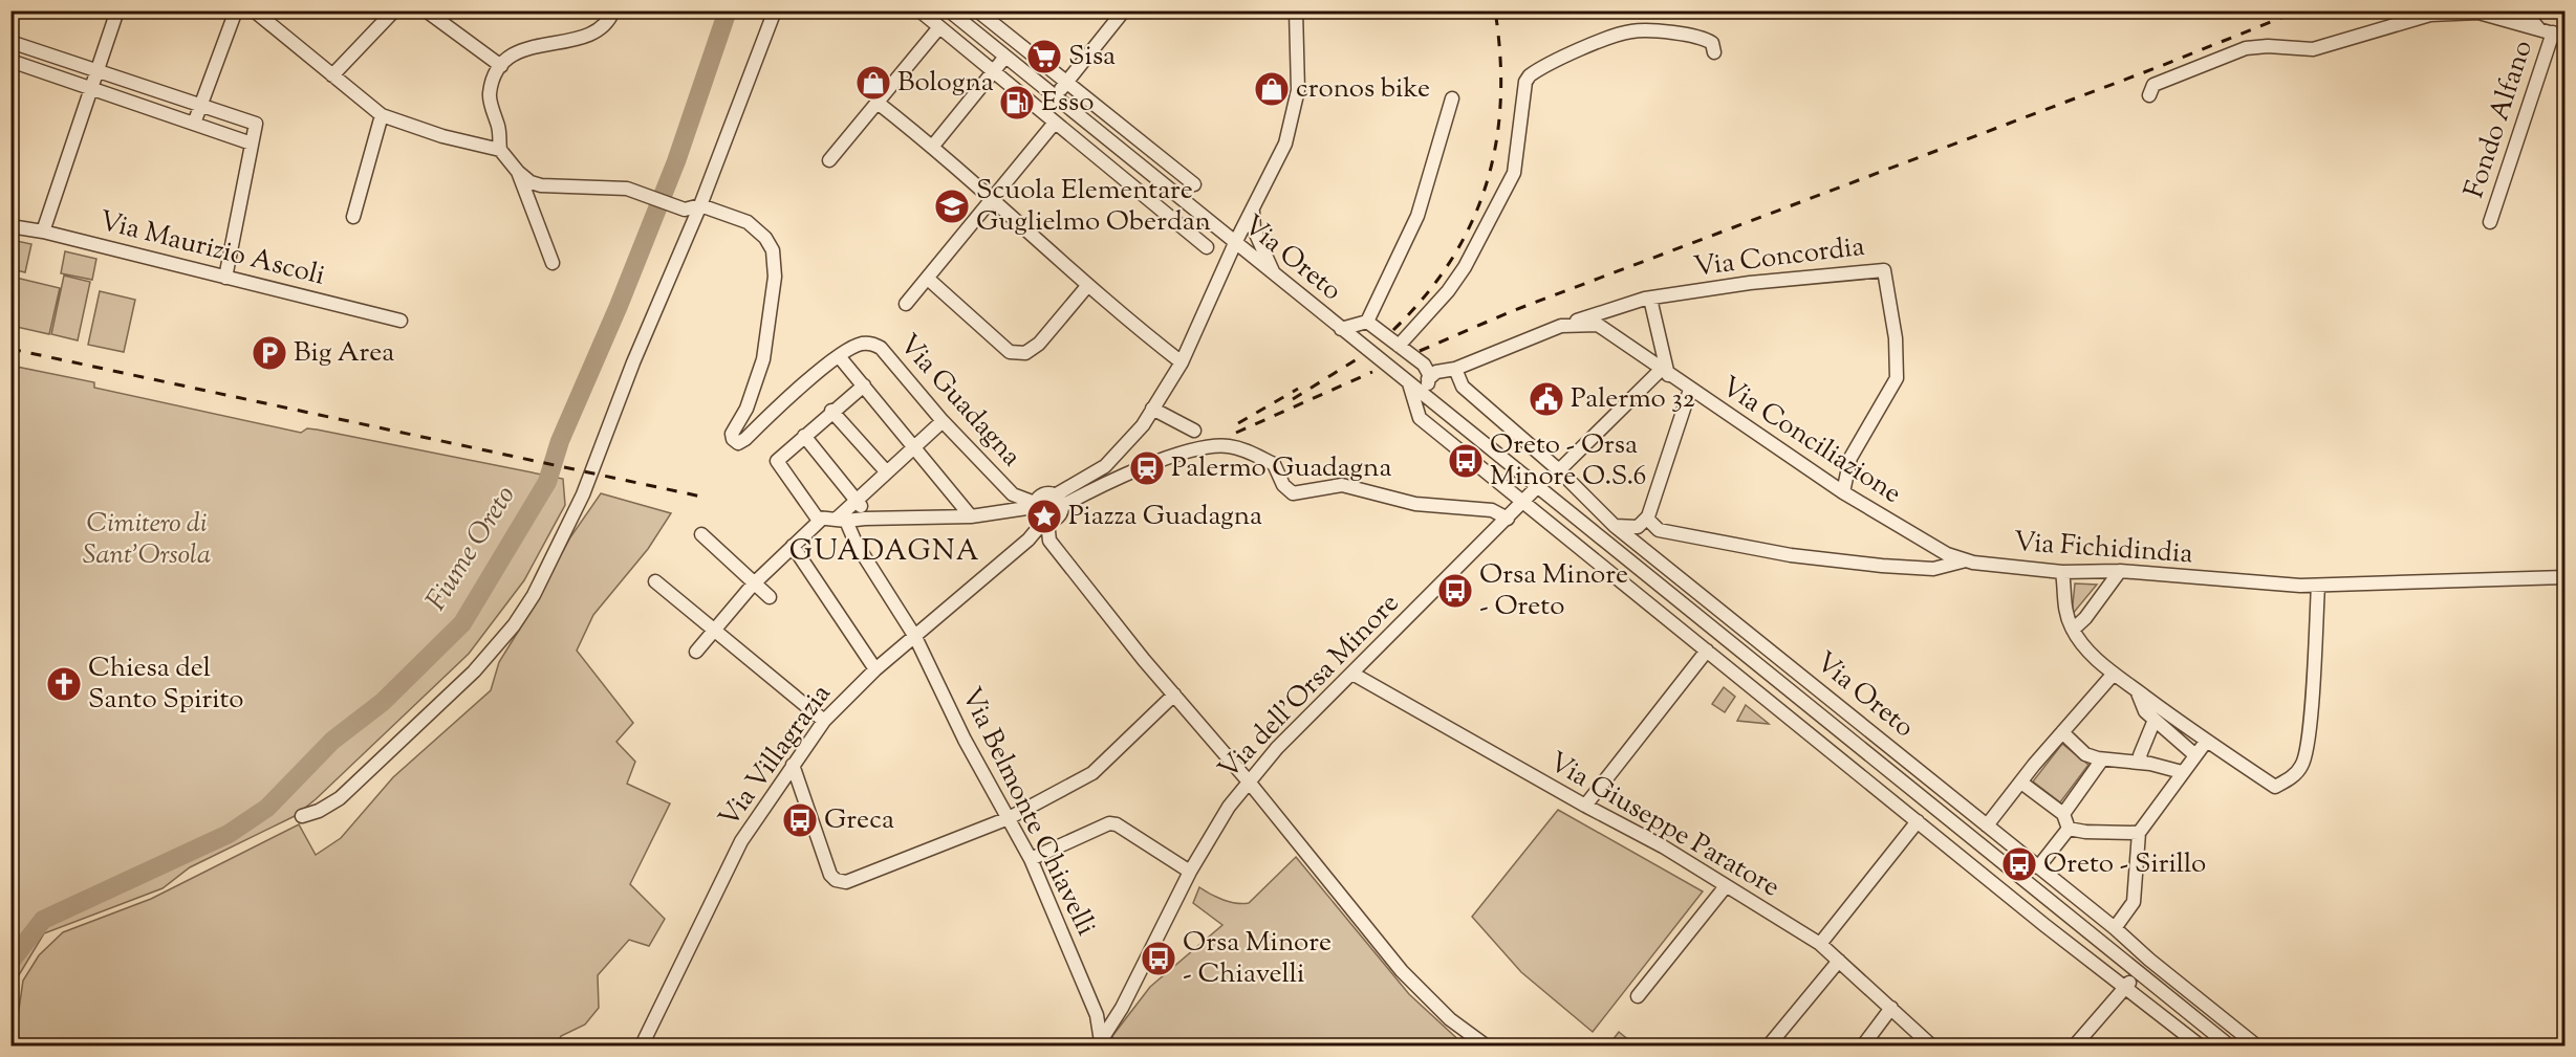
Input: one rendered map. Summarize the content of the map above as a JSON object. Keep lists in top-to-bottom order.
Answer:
{
  "streets": {
    "street": [
      "Fondo Alfano",
      "Via Maurizio Ascoli",
      "Via Concordia",
      "Via Oreto",
      "Via Guadagna",
      "Via Conciliazione",
      "Via Fichidindia",
      "Via dell'Orsa Minore",
      "Via Villagrazia",
      "Via Belmonte Chiavelli",
      "Via Giuseppe Paratore"
    ]
  },
  "crossings": [
    ["Via Concordia", "Via Conciliazione"],
    ["Via Oreto", "Via Conciliazione"],
    ["Via Oreto", "Via dell'Orsa Minore"],
    ["Via Guadagna", "Via Villagrazia"],
    ["Via Conciliazione", "Via Fichidindia"],
    ["Via dell'Orsa Minore", "Via Belmonte Chiavelli"],
    ["Via dell'Orsa Minore", "Via Giuseppe Paratore"],
    ["Via Villagrazia", "Via Belmonte Chiavelli"]
  ],
  "districts": ["GUADAGNA"],
  "water": ["Fiume Oreto"],
  "parks": ["Cimitero di Sant'Orsola"],
  "places": {
    "supermarket": ["Sisa"],
    "shop": ["Bologna", "cronos bike"],
    "fuel station": ["Esso"],
    "school or university": ["Scuola Elementare Guglielmo Oberdan"],
    "parking": ["Big Area"],
    "public building": ["Palermo 32"],
    "bus stop": [
      "Oreto - Orsa Minore O.S.6",
      "Orsa Minore - Oreto",
      "Greca",
      "Oreto - Sirillo",
      "Orsa Minore - Chiavelli"
    ],
    "station": ["Palermo Guadagna"],
    "place": ["Piazza Guadagna"],
    "church": ["Chiesa del Santo Spirito"]
  }
}
